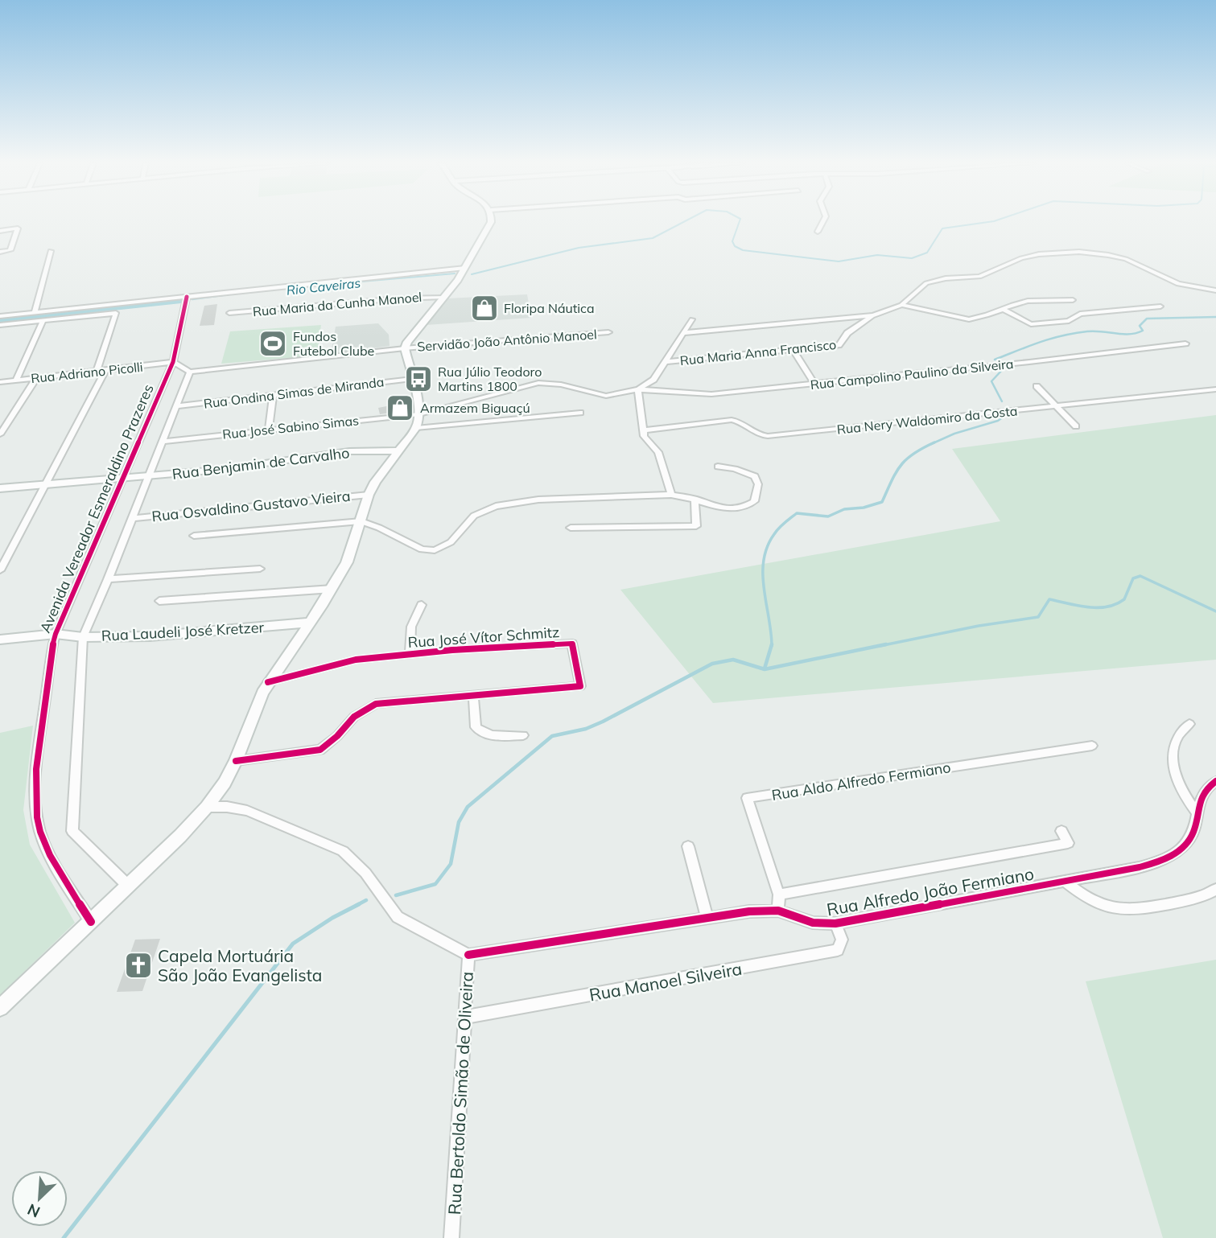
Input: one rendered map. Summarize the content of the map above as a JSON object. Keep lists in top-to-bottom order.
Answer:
{
  "streets": {
    "main road": ["Rua Benjamin de Carvalho", "Rua Laudeli José Kretzer"],
    "street": [
      "Rua Maria da Cunha Manoel",
      "Servidão João Antônio Manoel",
      "Rua Maria Anna Francisco",
      "Rua Adriano Picolli",
      "Rua Campolino Paulino da Silveira",
      "Rua Ondina Simas de Miranda",
      "Rua Nery Waldomiro da Costa",
      "Rua José Sabino Simas",
      "Rua Osvaldino Gustavo Vieira",
      "Avenida Vereador Esmeraldino Prazeres",
      "Rua José Vítor Schmitz",
      "Rua Aldo Alfredo Fermiano",
      "Rua Alfredo João Fermiano",
      "Rua Manoel Silveira",
      "Rua Bertoldo Simão de Oliveira"
    ]
  },
  "crossings": [
    ["Rua Adriano Picolli", "Avenida Vereador Esmeraldino Prazeres"],
    ["Rua Campolino Paulino da Silveira", "Rua José Sabino Simas"],
    ["Rua Benjamin de Carvalho", "Avenida Vereador Esmeraldino Prazeres"],
    ["Avenida Vereador Esmeraldino Prazeres", "Rua Laudeli José Kretzer"],
    ["Rua Aldo Alfredo Fermiano", "Rua Alfredo João Fermiano"],
    ["Rua Alfredo João Fermiano", "Rua Manoel Silveira"],
    ["Rua Alfredo João Fermiano", "Rua Bertoldo Simão de Oliveira"],
    ["Rua Manoel Silveira", "Rua Bertoldo Simão de Oliveira"]
  ],
  "water": ["Rio Caveiras"],
  "places": {
    "shop": ["Floripa Náutica", "Armazem Biguaçú"],
    "sports": ["Fundos Futebol Clube"],
    "bus stop": ["Rua Júlio Teodoro Martins 1800"],
    "church": ["Capela Mortuária São João Evangelista"]
  },
  "north": "bottom left"
}
